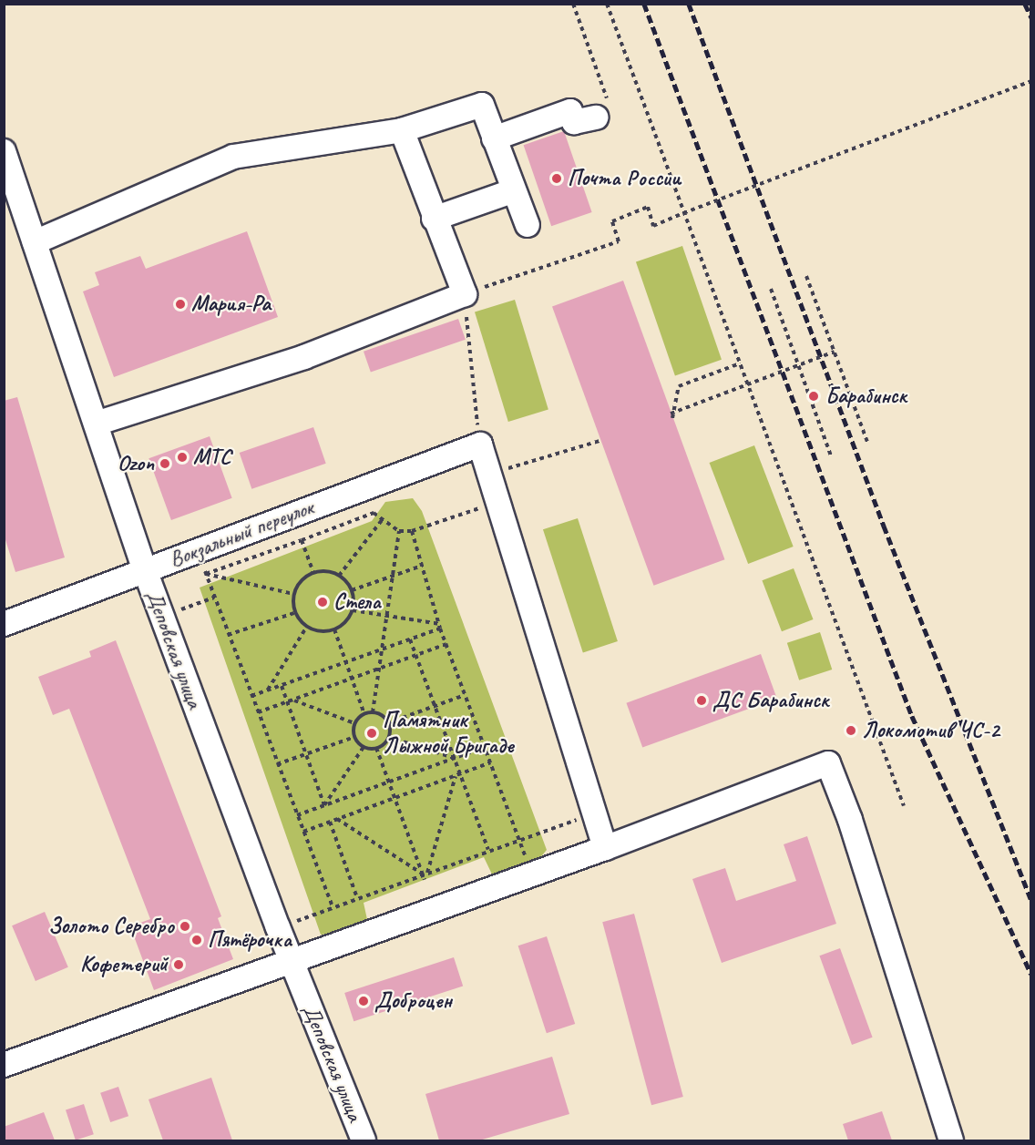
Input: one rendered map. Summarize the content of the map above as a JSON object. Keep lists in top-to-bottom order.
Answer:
{
  "streets": {
    "street": ["Вокзальный переулок", "Деповская улица"]
  },
  "crossings": [
    ["Вокзальный переулок", "Деповская улица"]
  ],
  "places": [
    "Почта России",
    "Мария-Ра",
    "Барабинск",
    "МТС",
    "Ozon",
    "Стела",
    "ДС Барабинск",
    "Локомотив ЧС-2",
    "Памятник Лыжной Бригаде",
    "Золото Серебро",
    "Пятёрочка",
    "Кофетерий",
    "Доброцен"
  ]
}
